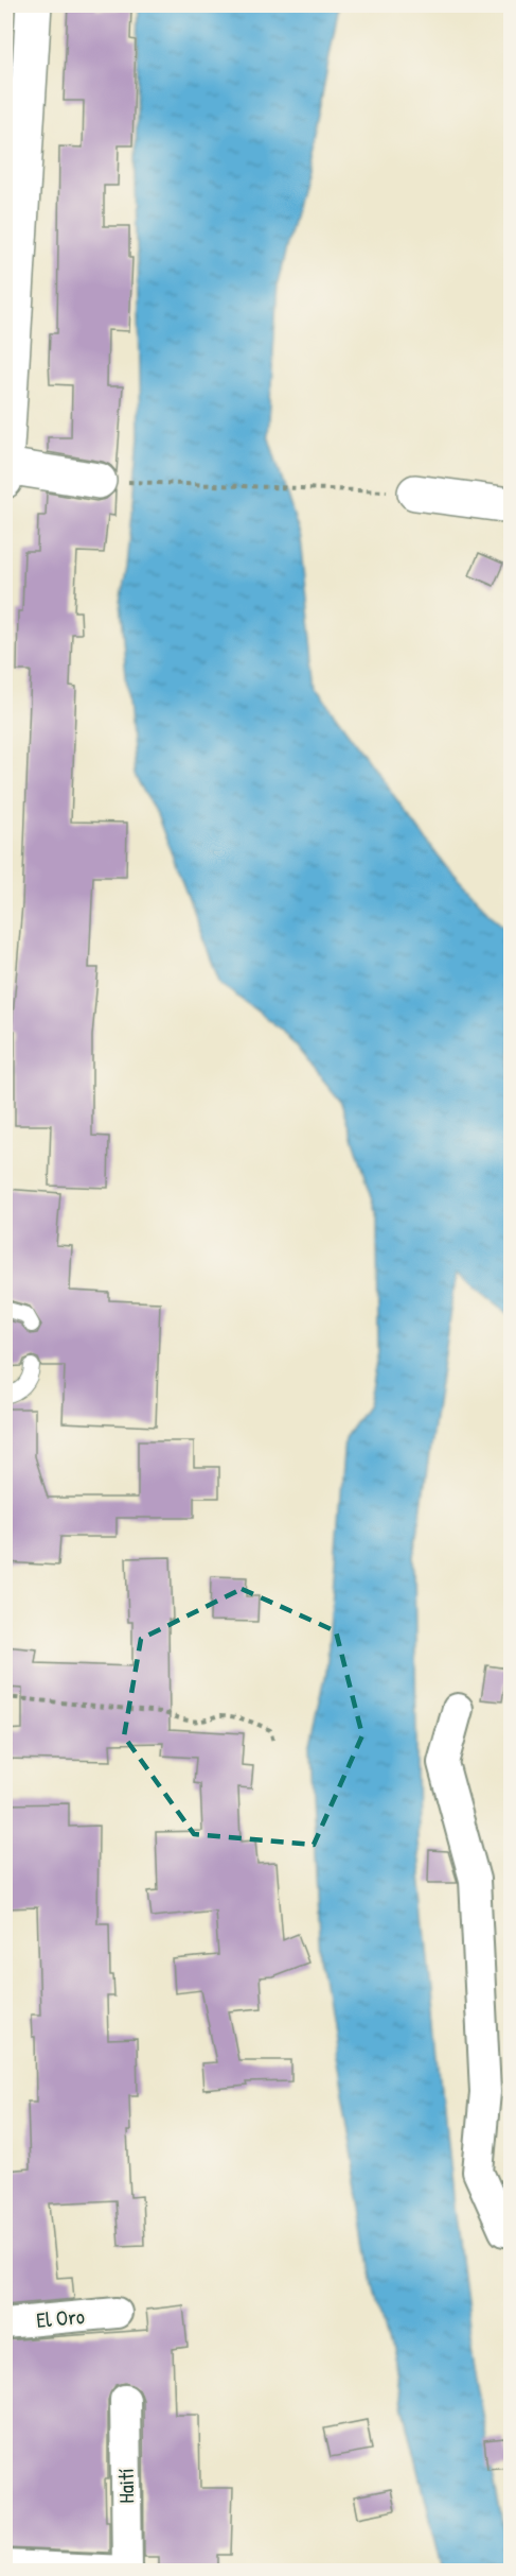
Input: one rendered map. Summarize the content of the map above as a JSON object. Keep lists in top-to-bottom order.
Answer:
{
  "streets": {
    "street": ["El Oro", "Haití"]
  }
}
